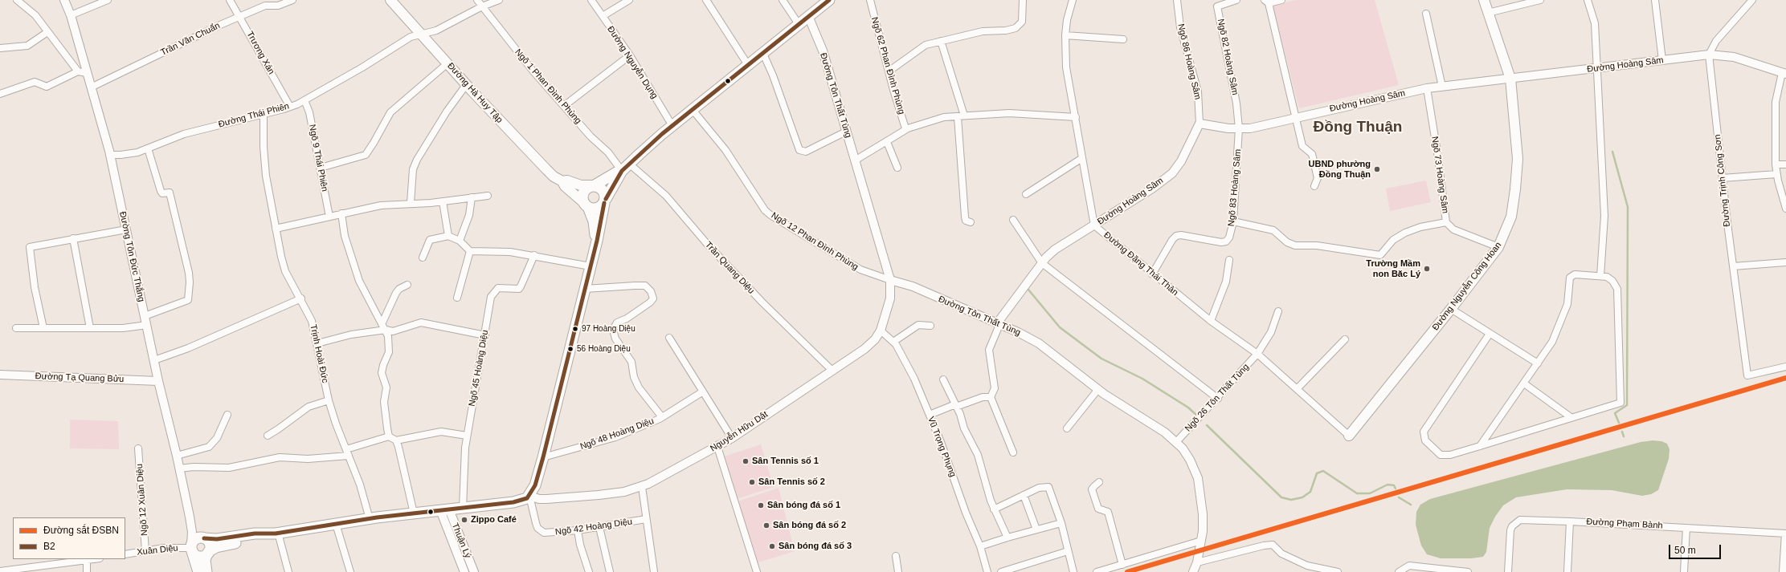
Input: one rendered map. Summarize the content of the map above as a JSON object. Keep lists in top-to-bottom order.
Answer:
{
  "streets": {
    "main road": ["Đường Hà Huy Tập", "Đường Nguyễn Công Hoan"],
    "street": [
      "Trần Văn Chuẩn",
      "Trương Xán",
      "Ngõ 82 Hoàng Sâm",
      "Ngõ 86 Hoàng Sâm",
      "Đường Nguyễn Dụng",
      "Đường Hoàng Sâm",
      "Ngõ 62 Phan Đình Phùng",
      "Ngõ 1 Phan Đình Phùng",
      "Đường Tôn Thất Tùng",
      "Đường Thái Phiên",
      "Ngõ 9 Thái Phiên",
      "Ngõ 73 Hoàng Sâm",
      "Đường Trịnh Công Sơn",
      "Ngõ 83 Hoàng Sâm",
      "Ngõ 12 Phan Đình Phùng",
      "Đường Tôn Đức Thắng",
      "Đường Đặng Thái Thân",
      "Trần Quang Diệu",
      "Trịnh Hoài Đức",
      "Ngõ 45 Hoàng Diệu",
      "Đường Tạ Quang Bửu",
      "Ngõ 26 Tôn Thất Tùng",
      "Nguyễn Hữu Dật",
      "Ngõ 48 Hoàng Diệu",
      "Vũ Trọng Phụng",
      "Ngõ 12 Xuân Diệu",
      "Đường Phạm Bành",
      "Ngõ 42 Hoàng Diệu",
      "Thuận Lý",
      "Xuân Diệu"
    ]
  },
  "crossings": [
    ["Trần Văn Chuẩn", "Trương Xán"],
    ["Trần Văn Chuẩn", "Đường Tôn Đức Thắng"],
    ["Trương Xán", "Đường Thái Phiên"],
    ["Ngõ 82 Hoàng Sâm", "Đường Hoàng Sâm"],
    ["Ngõ 82 Hoàng Sâm", "Ngõ 83 Hoàng Sâm"],
    ["Ngõ 86 Hoàng Sâm", "Đường Hoàng Sâm"],
    ["Đường Hoàng Sâm", "Đường Tôn Thất Tùng"],
    ["Đường Hoàng Sâm", "Ngõ 73 Hoàng Sâm"],
    ["Đường Hoàng Sâm", "Đường Trịnh Công Sơn"],
    ["Đường Hoàng Sâm", "Ngõ 83 Hoàng Sâm"],
    ["Đường Hoàng Sâm", "Đường Đặng Thái Thân"],
    ["Đường Hoàng Sâm", "Đường Nguyễn Công Hoan"],
    ["Ngõ 1 Phan Đình Phùng", "Đường Thái Phiên"],
    ["Ngõ 1 Phan Đình Phùng", "Trần Quang Diệu"],
    ["Đường Hà Huy Tập", "Đường Thái Phiên"],
    ["Đường Tôn Thất Tùng", "Ngõ 12 Phan Đình Phùng"],
    ["Đường Tôn Thất Tùng", "Ngõ 26 Tôn Thất Tùng"],
    ["Đường Tôn Thất Tùng", "Nguyễn Hữu Dật"],
    ["Đường Thái Phiên", "Ngõ 9 Thái Phiên"],
    ["Đường Thái Phiên", "Đường Tôn Đức Thắng"],
    ["Đường Thái Phiên", "Trịnh Hoài Đức"],
    ["Ngõ 73 Hoàng Sâm", "Đường Nguyễn Công Hoan"],
    ["Ngõ 83 Hoàng Sâm", "Đường Đặng Thái Thân"],
    ["Ngõ 12 Phan Đình Phùng", "Nguyễn Hữu Dật"],
    ["Đường Tôn Đức Thắng", "Đường Tạ Quang Bửu"],
    ["Đường Đặng Thái Thân", "Đường Nguyễn Công Hoan"],
    ["Đường Đặng Thái Thân", "Ngõ 26 Tôn Thất Tùng"],
    ["Trần Quang Diệu", "Nguyễn Hữu Dật"],
    ["Nguyễn Hữu Dật", "Vũ Trọng Phụng"],
    ["Nguyễn Hữu Dật", "Ngõ 42 Hoàng Diệu"],
    ["Ngõ 12 Xuân Diệu", "Xuân Diệu"]
  ],
  "districts": ["Đồng Thuận"],
  "places": [
    "UBND phường Đồng Thuận",
    "Trường Mầm non Băc Lý",
    "97 Hoàng Diệu",
    "56 Hoàng Diệu",
    "Sân Tennis số 1",
    "Sân Tennis số 2",
    "Sân bóng đá số 1",
    "Zippo Café",
    "Sân bóng đá số 2",
    "Sân bóng đá số 3"
  ],
  "lines": ["transit line B2", "rail line ĐSBN"],
  "legend": ["Đường sắt ĐSBN", "B2"],
  "scale_bar": "50 m"
}
